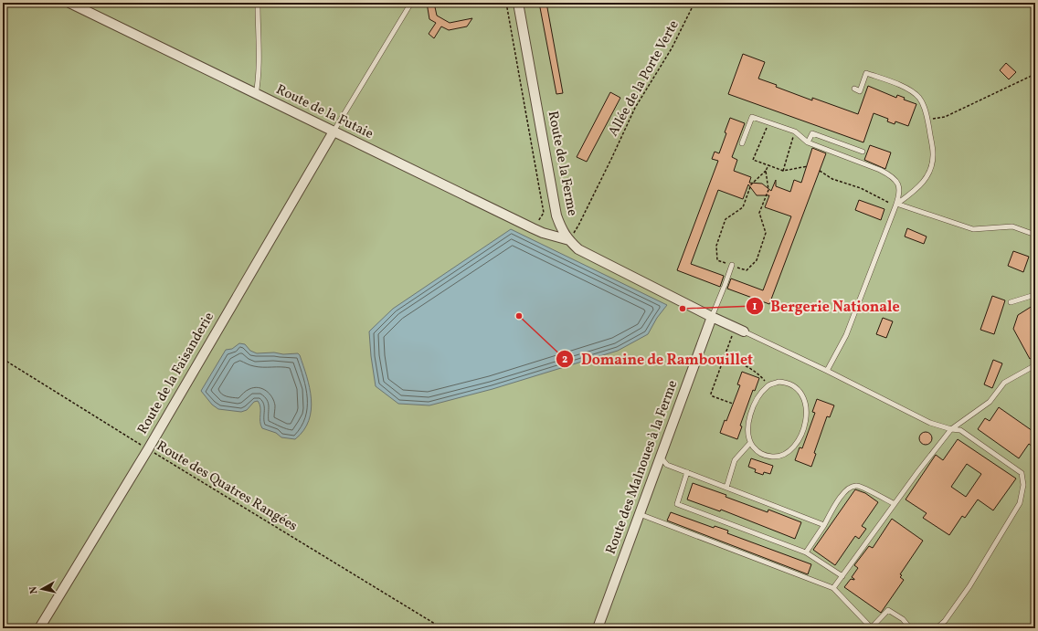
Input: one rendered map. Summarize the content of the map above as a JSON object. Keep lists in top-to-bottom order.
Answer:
{
  "streets": {
    "street": [
      "Route de la Futaie",
      "Route de la Ferme",
      "Route de la Faisanderie",
      "Route des Malnoues à la Ferme"
    ],
    "path": ["Allée de la Porte Verte", "Route des Quatres Rangées"]
  },
  "crossings": [
    ["Allée de la Porte Verte", "Route de la Futaie"],
    ["Allée de la Porte Verte", "Route de la Ferme"],
    ["Route de la Futaie", "Route de la Ferme"],
    ["Route de la Futaie", "Route de la Faisanderie"],
    ["Route de la Ferme", "Route des Malnoues à la Ferme"],
    ["Route de la Faisanderie", "Route des Quatres Rangées"]
  ],
  "places": ["Bergerie Nationale", "Domaine de Rambouillet"],
  "north": "left"
}
